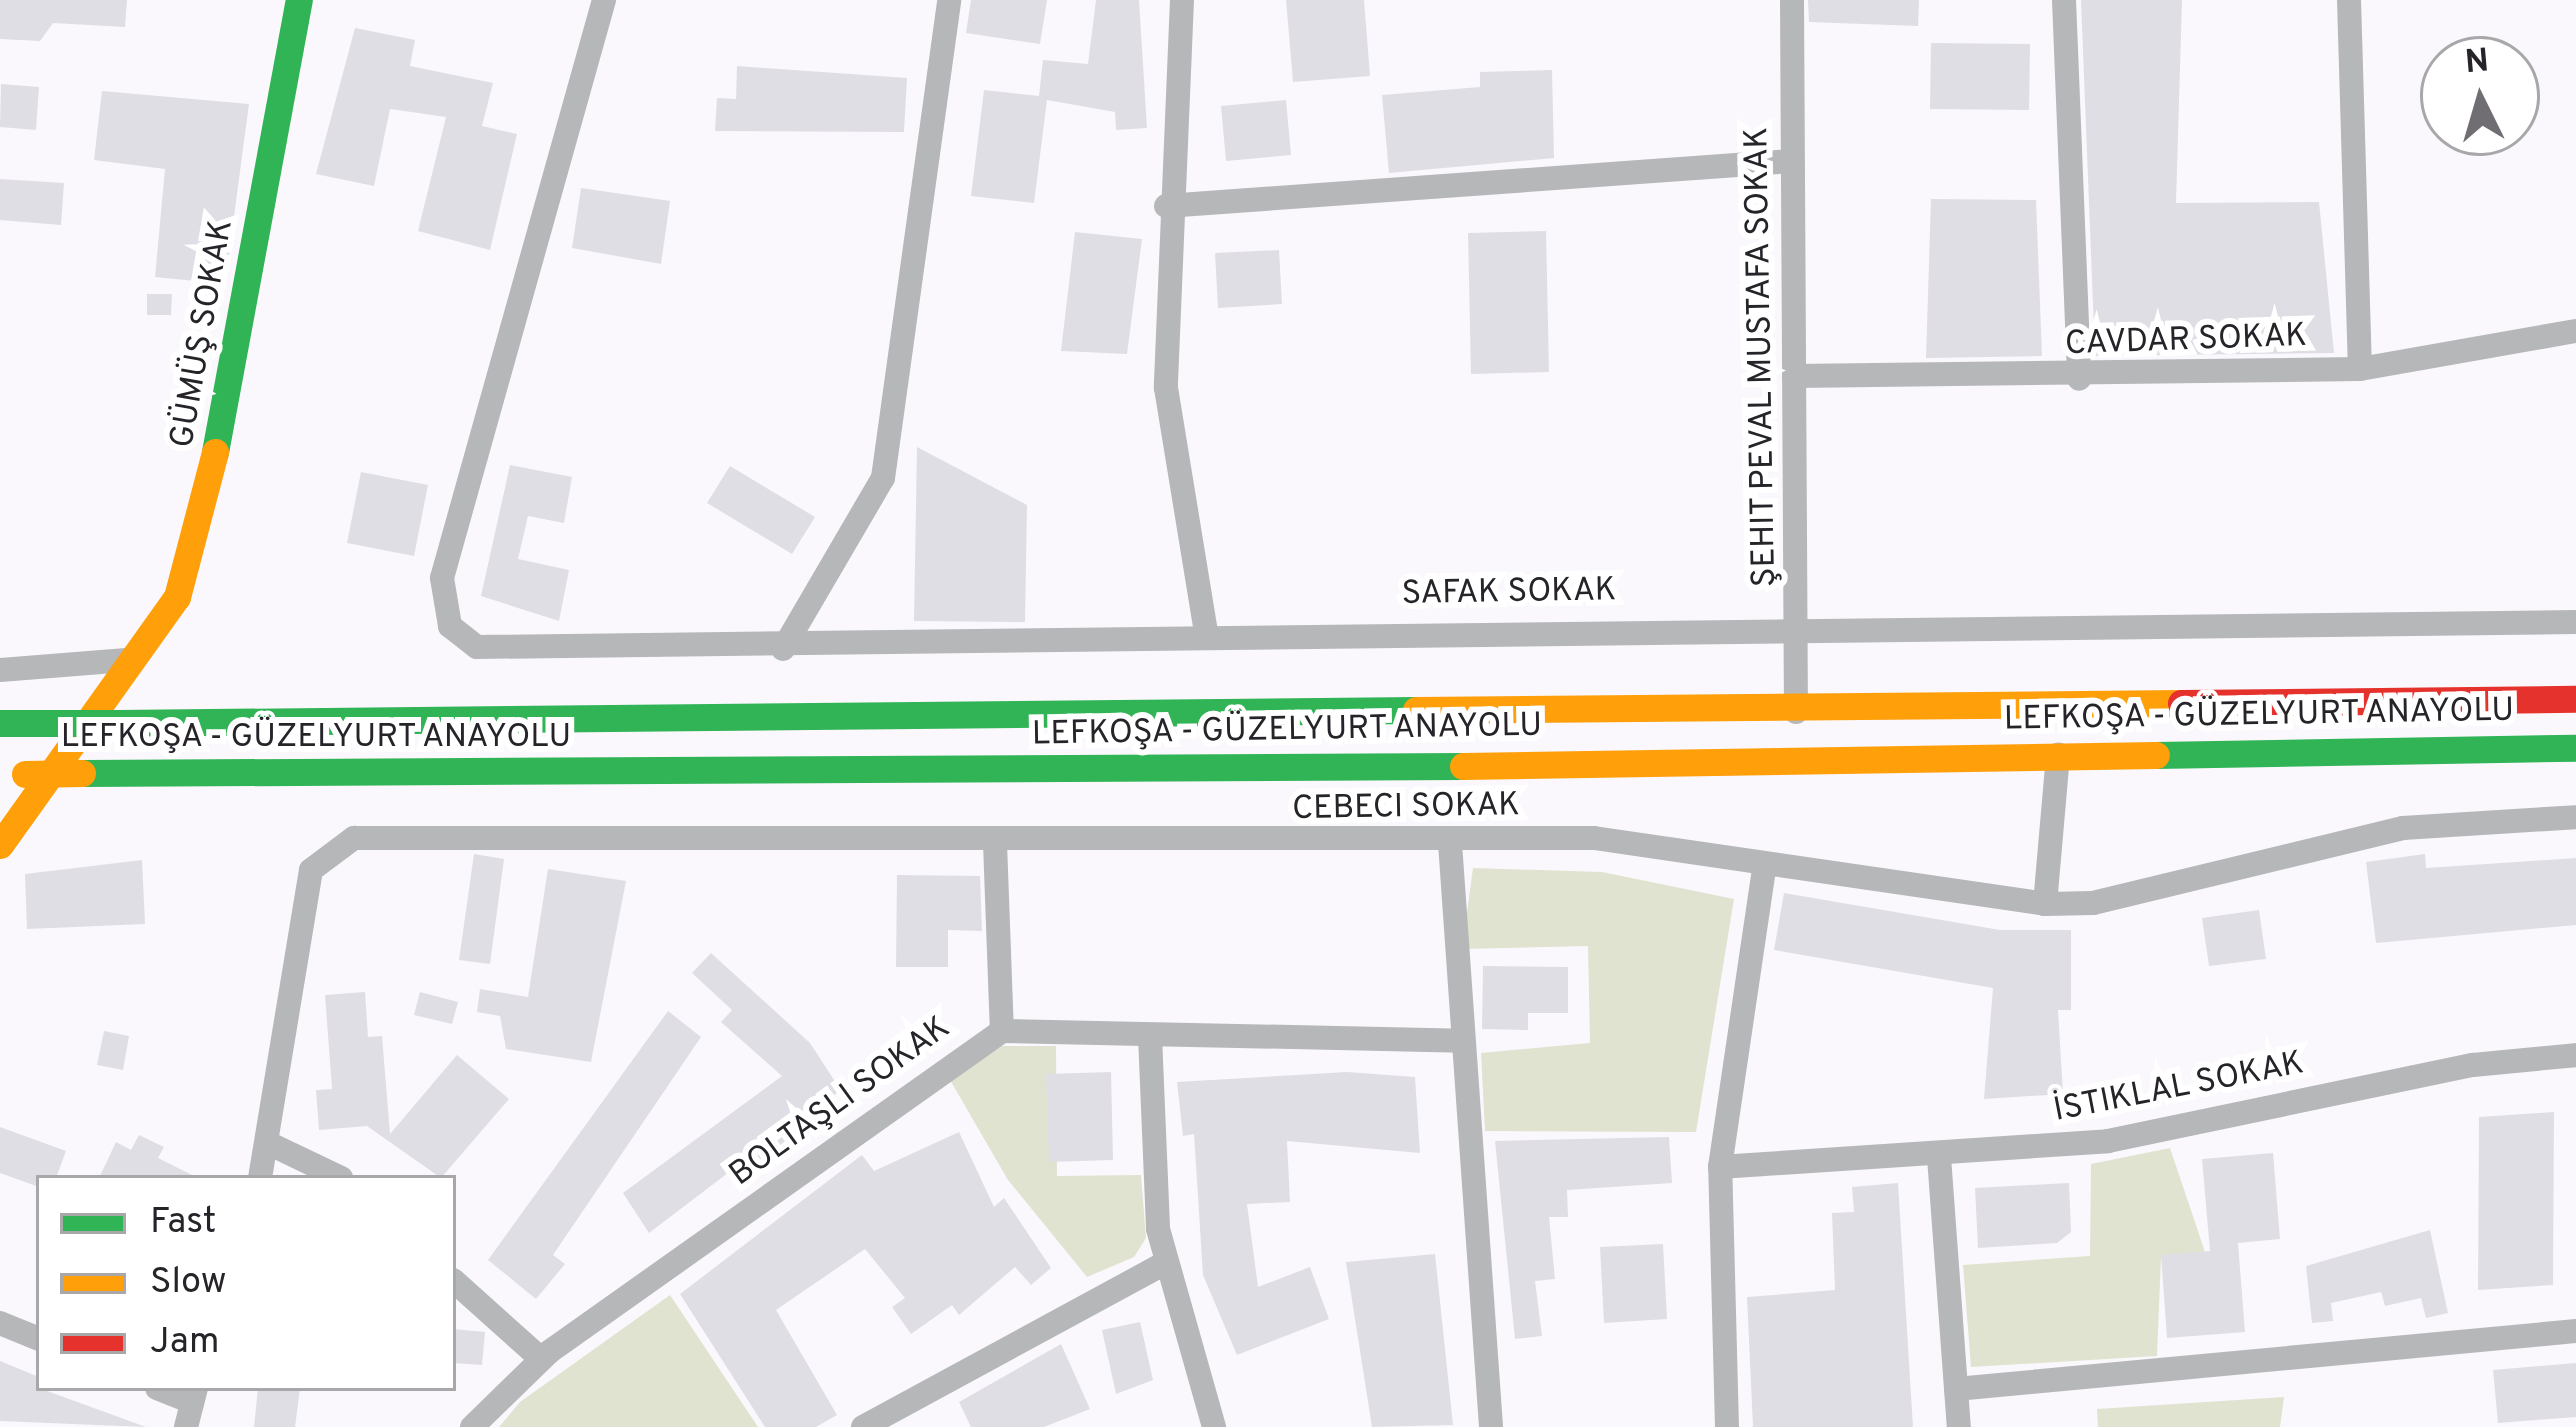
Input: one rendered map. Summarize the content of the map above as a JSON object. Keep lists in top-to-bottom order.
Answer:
{
  "streets": {
    "main road": ["GÜMÜŞ SOKAK", "LEFKOŞA - GÜZELYURT ANAYOLU"],
    "street": [
      "CAVDAR SOKAK",
      "ŞEHIT PEVAL MUSTAFA SOKAK",
      "SAFAK SOKAK",
      "CEBECI SOKAK",
      "İSTIKLAL SOKAK"
    ]
  },
  "crossings": [
    ["GÜMÜŞ SOKAK", "LEFKOŞA - GÜZELYURT ANAYOLU"],
    ["CAVDAR SOKAK", "ŞEHIT PEVAL MUSTAFA SOKAK"],
    ["ŞEHIT PEVAL MUSTAFA SOKAK", "SAFAK SOKAK"],
    ["ŞEHIT PEVAL MUSTAFA SOKAK", "LEFKOŞA - GÜZELYURT ANAYOLU"]
  ],
  "legend": ["Fast", "Slow", "Jam"],
  "north": "top"
}
